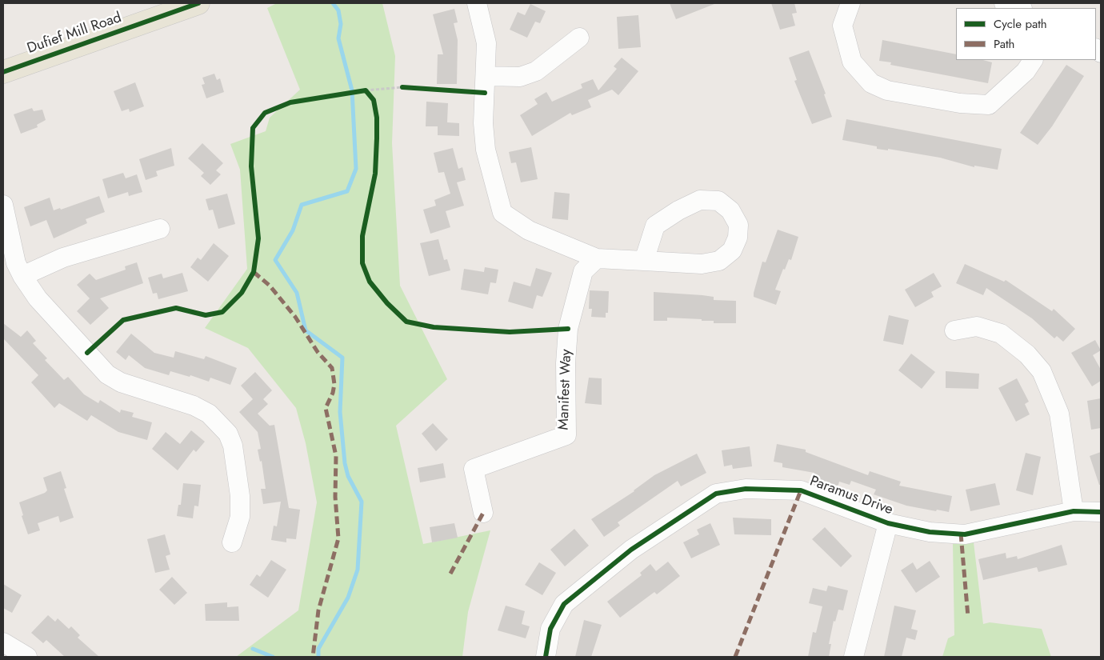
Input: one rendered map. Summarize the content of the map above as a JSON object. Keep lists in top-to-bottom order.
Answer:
{
  "streets": {
    "main road": ["Dufief Mill Road"],
    "street": ["Manifest Way", "Paramus Drive"]
  },
  "legend": ["Cycle path", "Path"]
}
